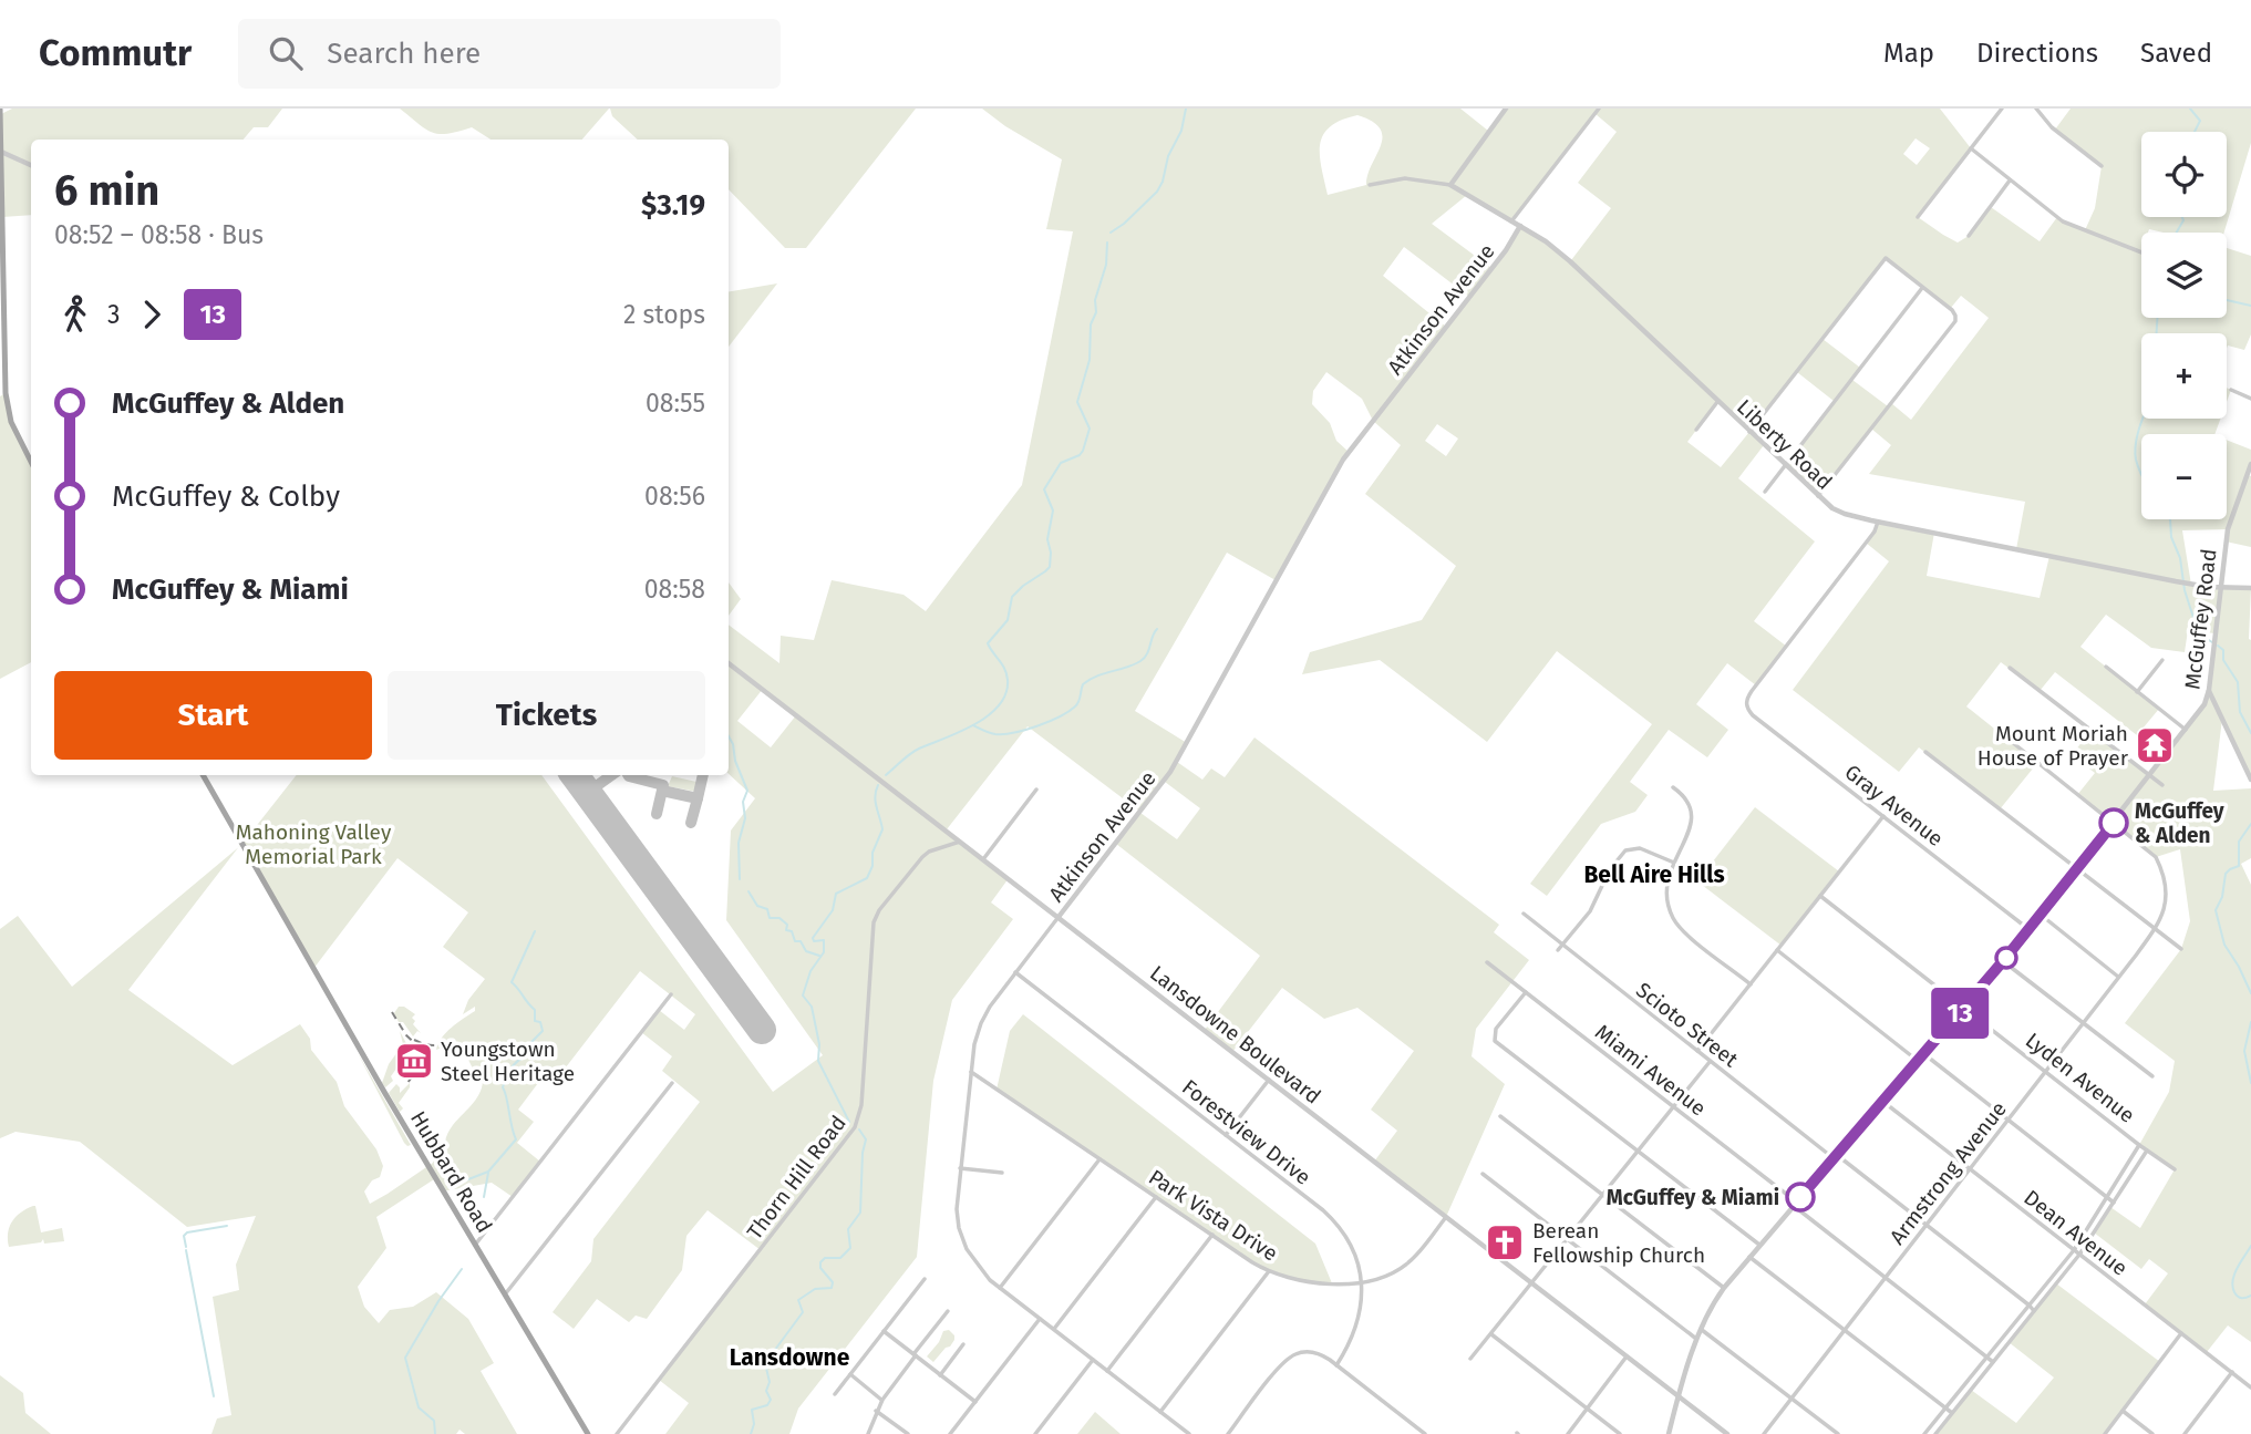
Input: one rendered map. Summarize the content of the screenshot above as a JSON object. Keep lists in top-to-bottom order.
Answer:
{
  "streets": {
    "main road": ["Hubbard Road"],
    "street": [
      "Atkinson Avenue",
      "Liberty Road",
      "McGuffey Road",
      "Gray Avenue",
      "Scioto Street",
      "Lansdowne Boulevard",
      "Miami Avenue",
      "Lyden Avenue",
      "Forestview Drive",
      "Armstrong Avenue",
      "Thorn Hill Road",
      "Park Vista Drive",
      "Dean Avenue"
    ]
  },
  "crossings": [
    ["Atkinson Avenue", "Liberty Road"],
    ["Atkinson Avenue", "Lansdowne Boulevard"],
    ["Atkinson Avenue", "Forestview Drive"],
    ["Atkinson Avenue", "Park Vista Drive"],
    ["Liberty Road", "McGuffey Road"],
    ["Liberty Road", "Gray Avenue"],
    ["McGuffey Road", "Gray Avenue"],
    ["McGuffey Road", "Scioto Street"],
    ["McGuffey Road", "Lansdowne Boulevard"],
    ["McGuffey Road", "Miami Avenue"],
    ["McGuffey Road", "Lyden Avenue"],
    ["McGuffey Road", "Dean Avenue"],
    ["Scioto Street", "Armstrong Avenue"],
    ["Lansdowne Boulevard", "Thorn Hill Road"],
    ["Lansdowne Boulevard", "Park Vista Drive"],
    ["Miami Avenue", "Armstrong Avenue"],
    ["Lyden Avenue", "Armstrong Avenue"],
    ["Forestview Drive", "Park Vista Drive"],
    ["Armstrong Avenue", "Dean Avenue"]
  ],
  "districts": ["Bell Aire Hills", "Lansdowne"],
  "parks": ["Mahoning Valley Memorial Park"],
  "places": {
    "temple": ["Mount Moriah House of Prayer"],
    "other": ["McGuffey & Alden", "McGuffey & Miami"],
    "museum": ["Youngstown Steel Heritage"],
    "church": ["Berean Fellowship Church"]
  },
  "lines": ["bus line 13"],
  "page": {
    "header": "Commutr",
    "search": "Search here",
    "nav": ["Map", "Directions", "Saved"],
    "on_map": "13",
    "map_buttons": ["+", "−"],
    "heading": ["6 min", "08:52 – 08:58 · Bus", "$3.19"],
    "legs": ["3", "13", "2 stops"],
    "list": [
      {
        "name": "McGuffey & Alden",
        "value": "08:55"
      },
      {
        "name": "McGuffey & Colby",
        "value": "08:56"
      },
      {
        "name": "McGuffey & Miami",
        "value": "08:58"
      }
    ],
    "buttons": ["Start", "Tickets"]
  }
}
